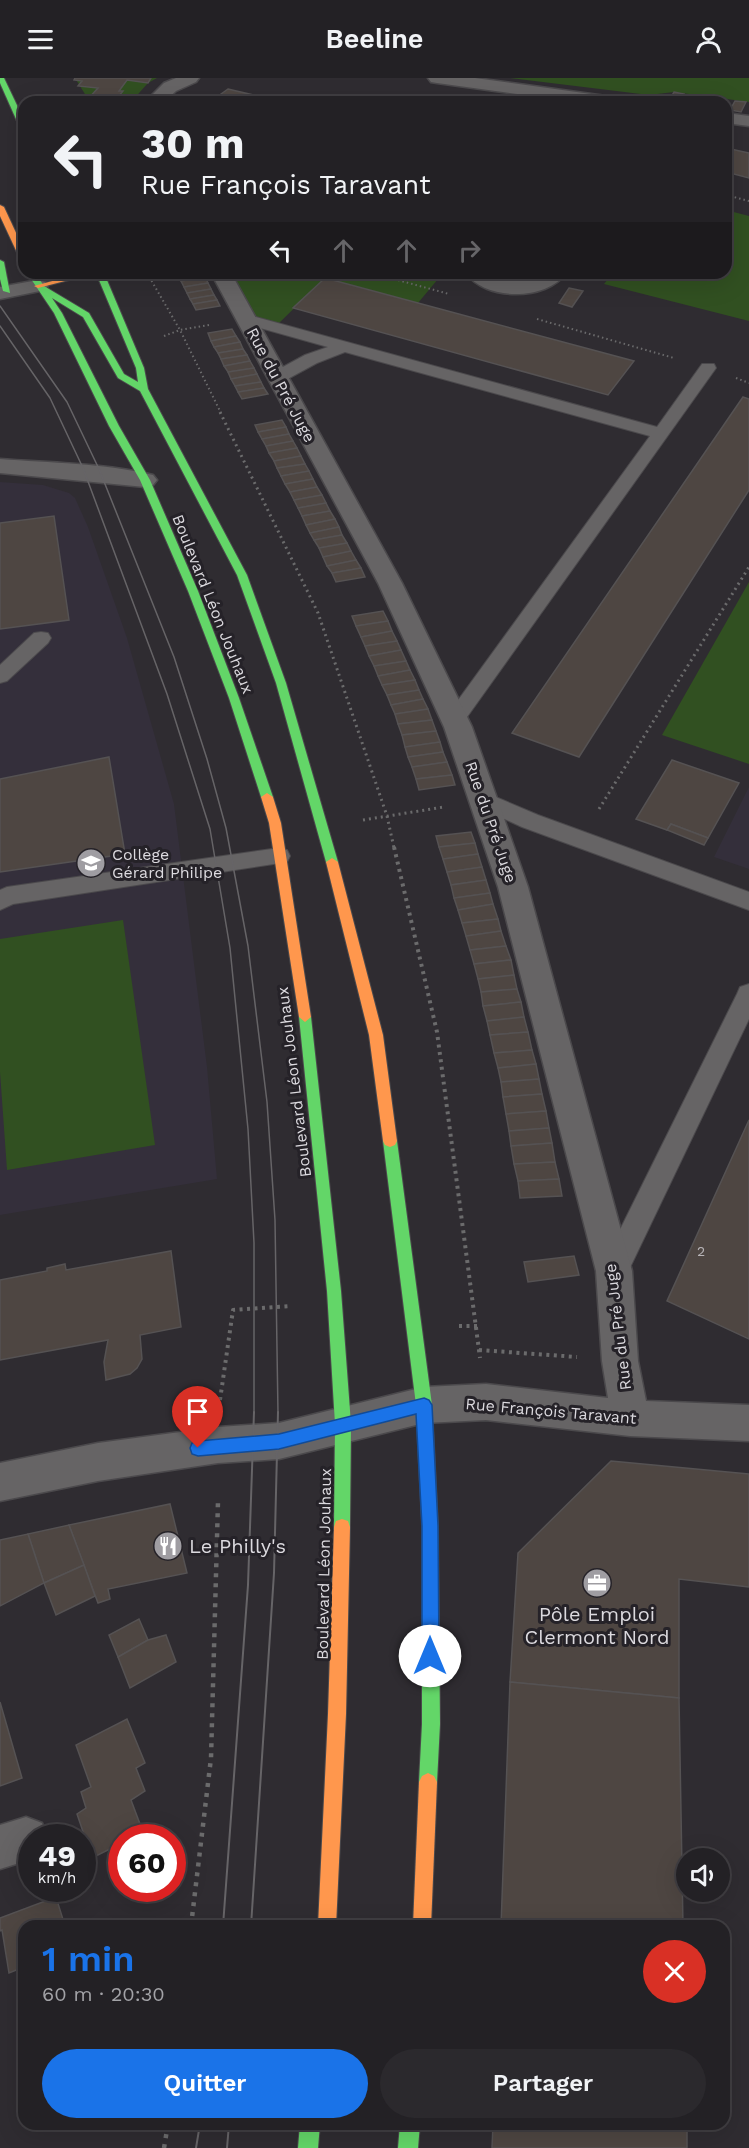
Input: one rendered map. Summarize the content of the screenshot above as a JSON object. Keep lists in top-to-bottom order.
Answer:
{
  "streets": {
    "main road": ["Boulevard Léon Jouhaux"],
    "street": ["Rue du Pré Juge", "Rue François Taravant"]
  },
  "crossings": [
    ["Rue du Pré Juge", "Rue François Taravant"],
    ["Boulevard Léon Jouhaux", "Rue François Taravant"]
  ],
  "places": {
    "school or university": ["Collège Gérard Philipe"],
    "restaurant": ["Le Philly's"],
    "office": ["Pôle Emploi Clermont Nord"]
  },
  "house_numbers": ["2"],
  "page": {
    "header": "Beeline",
    "turn": ["30 m", "Rue François Taravant"],
    "speed": "49 km/h",
    "limit": "60",
    "heading": ["1 min", "60 m · 20:30"],
    "buttons": ["Quitter", "Partager"]
  }
}
